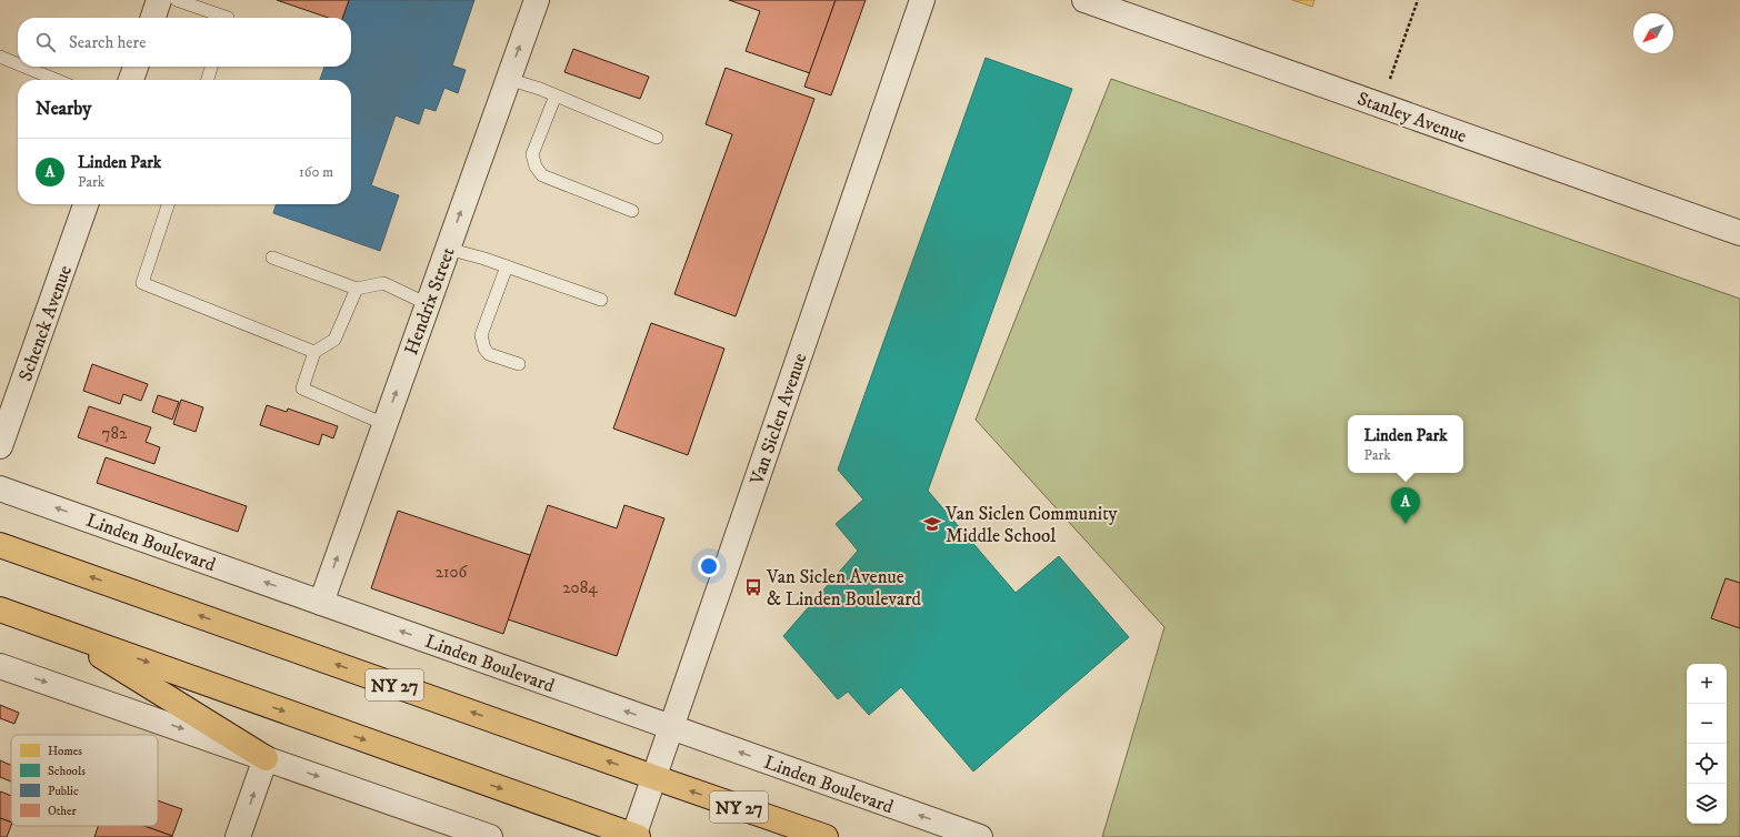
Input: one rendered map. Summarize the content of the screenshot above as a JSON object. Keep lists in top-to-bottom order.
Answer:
{
  "streets": {
    "highway": ["NY 27"],
    "street": [
      "Stanley Avenue",
      "Hendrix Street",
      "Schenck Avenue",
      "Van Siclen Avenue",
      "Linden Boulevard"
    ]
  },
  "crossings": [
    ["Hendrix Street", "Linden Boulevard"],
    ["Van Siclen Avenue", "Linden Boulevard"],
    ["Van Siclen Avenue", "NY 27"]
  ],
  "one_way": ["Hendrix Street"],
  "places": {
    "school or university": ["Van Siclen Community Middle School"],
    "bus stop": ["Van Siclen Avenue & Linden Boulevard"]
  },
  "house_numbers": ["782", "2106", "2084"],
  "legend": [
    "Homes",
    "Schools",
    "Public",
    "Other"
  ],
  "north": "bottom left",
  "page": {
    "search": "Search here",
    "heading": "Nearby",
    "list": [
      {
        "mark": "A",
        "name": "Linden Park",
        "note": "Park",
        "value": "160 m"
      }
    ],
    "popup": ["Linden Park", "Park"],
    "pins": "A",
    "map_buttons": ["+", "−"]
  }
}
